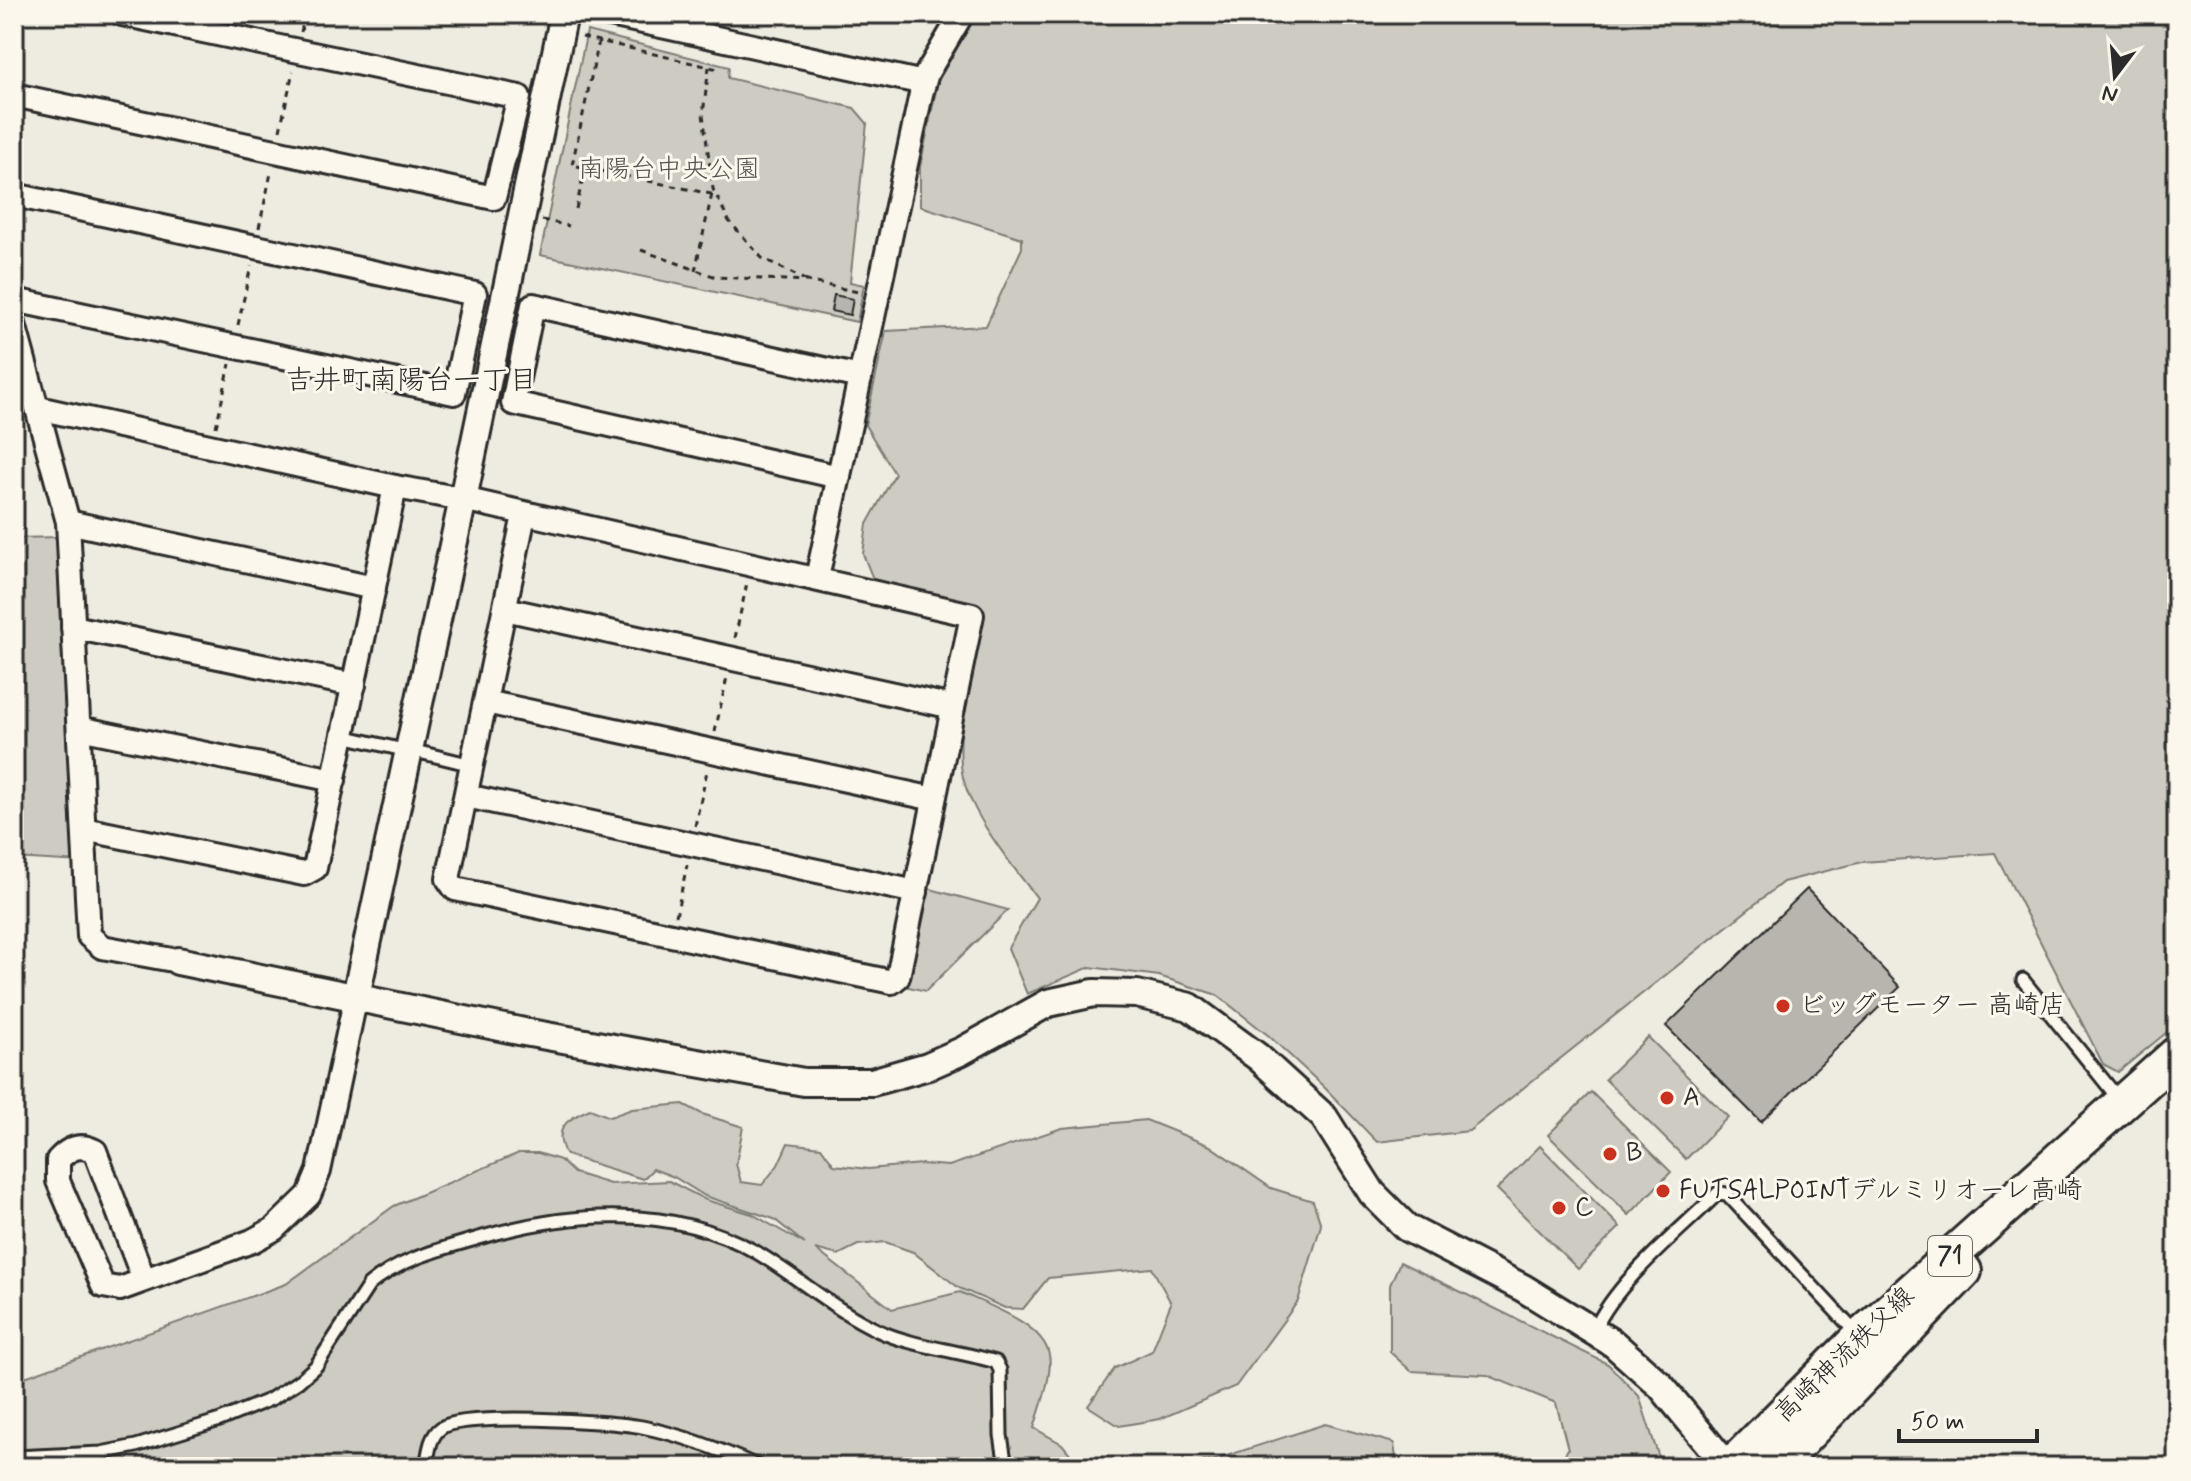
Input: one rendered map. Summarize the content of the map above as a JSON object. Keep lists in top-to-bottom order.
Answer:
{
  "streets": {
    "main road": ["71", "高崎神流秩父線"]
  },
  "districts": ["吉井町南陽台一丁目"],
  "parks": ["南陽台中央公園"],
  "places": [
    "ビッグモーター 高崎店",
    "A",
    "B",
    "FUTSALPOINTデルミリオーレ高崎",
    "C"
  ],
  "scale_bar": "50 m",
  "north": "bottom"
}
